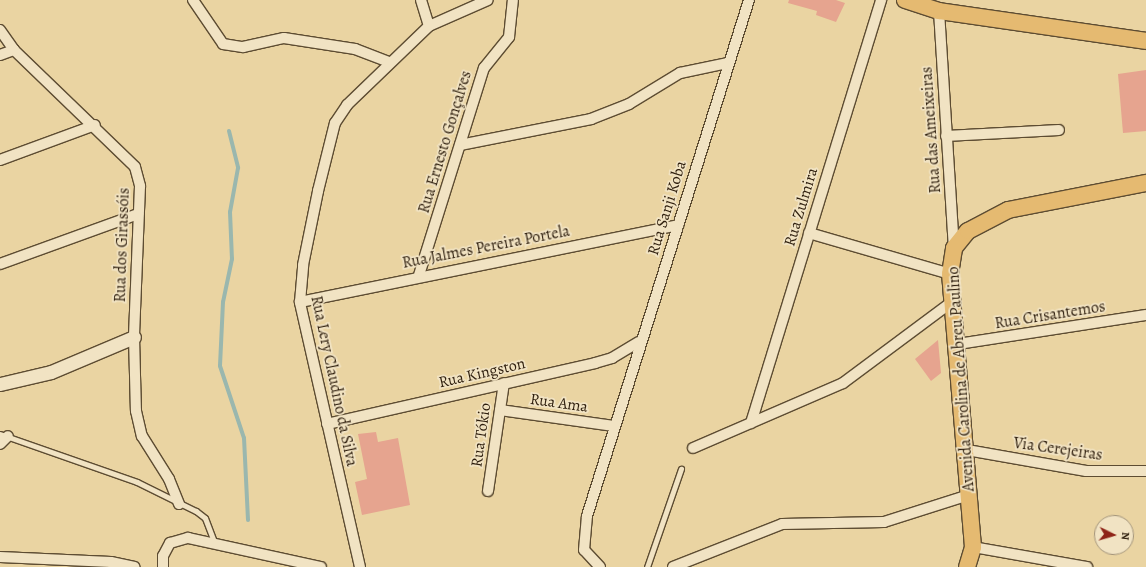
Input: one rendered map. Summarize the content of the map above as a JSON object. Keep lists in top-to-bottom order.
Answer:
{
  "streets": {
    "main road": ["Avenida Carolina de Abreu Paulino"],
    "street": [
      "Rua das Ameixeiras",
      "Rua Ernesto Gonçalves",
      "Rua Zulmira",
      "Rua Sanji Koba",
      "Rua dos Girassóis",
      "Rua Jalmes Pereira Portela",
      "Rua Crisantemos",
      "Rua Kingston",
      "Rua Lery Claudino da Silva",
      "Rua Ama",
      "Rua Tókio",
      "Via Cerejeiras"
    ]
  },
  "crossings": [
    ["Rua das Ameixeiras", "Avenida Carolina de Abreu Paulino"],
    ["Rua Ernesto Gonçalves", "Rua Jalmes Pereira Portela"],
    ["Rua Sanji Koba", "Rua Jalmes Pereira Portela"],
    ["Rua Sanji Koba", "Rua Kingston"],
    ["Rua Sanji Koba", "Rua Ama"],
    ["Rua Jalmes Pereira Portela", "Rua Lery Claudino da Silva"],
    ["Rua Crisantemos", "Avenida Carolina de Abreu Paulino"],
    ["Rua Kingston", "Rua Lery Claudino da Silva"],
    ["Rua Kingston", "Rua Tókio"],
    ["Avenida Carolina de Abreu Paulino", "Via Cerejeiras"],
    ["Rua Ama", "Rua Tókio"]
  ],
  "north": "right"
}
